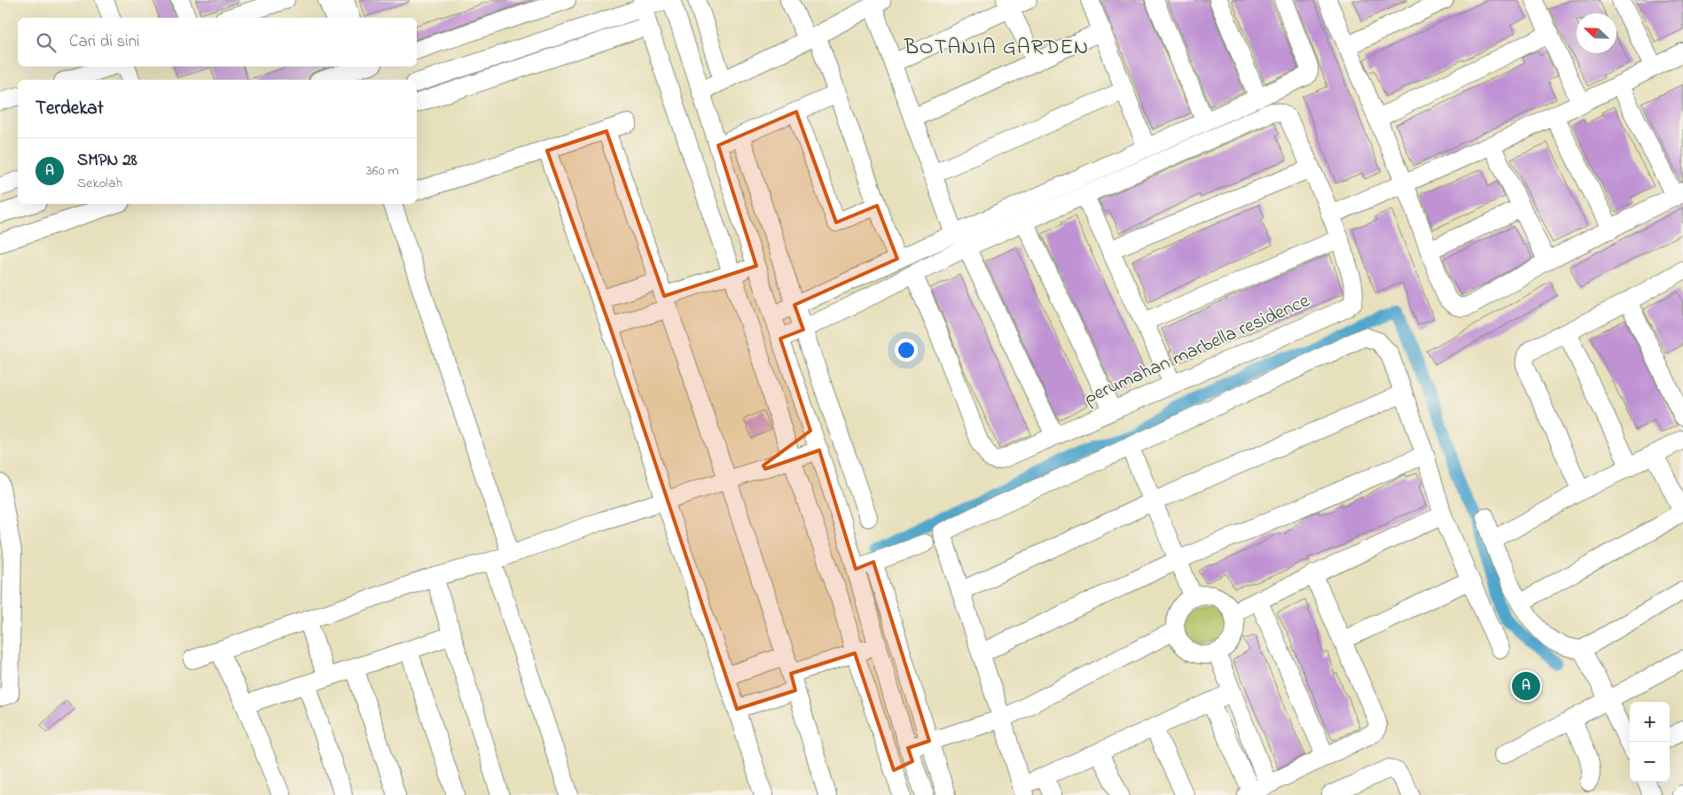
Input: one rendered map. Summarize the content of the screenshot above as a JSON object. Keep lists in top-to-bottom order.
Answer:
{
  "streets": {
    "street": ["perumahan marbella residence"]
  },
  "districts": ["BOTANIA GARDEN"],
  "north": "top left",
  "page": {
    "search": "Cari di sini",
    "heading": "Terdekat",
    "list": [
      {
        "mark": "A",
        "name": "SMPN 28",
        "note": "Sekolah",
        "value": "360 m"
      }
    ],
    "pins": "A",
    "map_buttons": ["+", "−"]
  }
}
